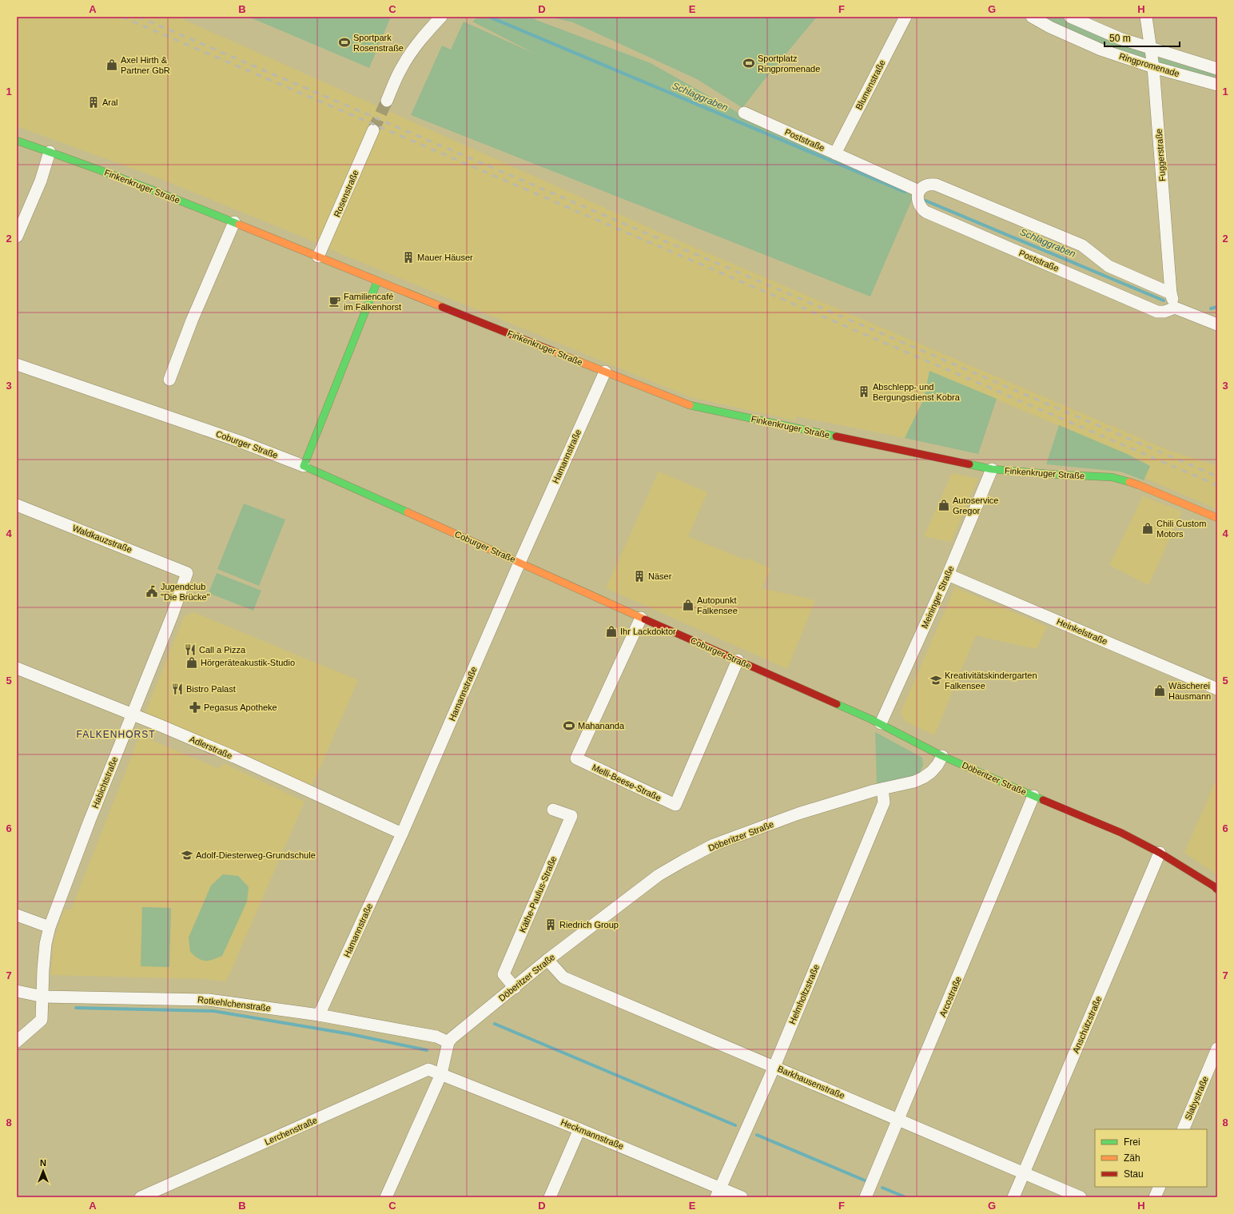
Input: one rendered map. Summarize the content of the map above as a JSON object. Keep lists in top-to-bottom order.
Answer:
{
  "streets": {
    "street": [
      "Ringpromenade",
      "Blumenstraße",
      "Poststraße",
      "Fuggerstraße",
      "Finkenkruger Straße",
      "Rosenstraße",
      "Coburger Straße",
      "Hamannstraße",
      "Waldkauzstraße",
      "Meininger Straße",
      "Heinkelstraße",
      "Adlerstraße",
      "Döberitzer Straße",
      "Habichtstraße",
      "Melli-Beese-Straße",
      "Käthe-Paulus-Straße",
      "Helmholtzstraße",
      "Arcostraße",
      "Rotkehlchenstraße",
      "Anschützstraße",
      "Barkhausenstraße",
      "Slabystraße",
      "Lerchenstraße",
      "Heckmannstraße"
    ]
  },
  "crossings": [
    ["Ringpromenade", "Fuggerstraße"],
    ["Blumenstraße", "Poststraße"],
    ["Finkenkruger Straße", "Rosenstraße"],
    ["Finkenkruger Straße", "Hamannstraße"],
    ["Finkenkruger Straße", "Meininger Straße"],
    ["Coburger Straße", "Hamannstraße"],
    ["Coburger Straße", "Meininger Straße"],
    ["Coburger Straße", "Döberitzer Straße"],
    ["Coburger Straße", "Melli-Beese-Straße"],
    ["Hamannstraße", "Adlerstraße"],
    ["Hamannstraße", "Rotkehlchenstraße"],
    ["Waldkauzstraße", "Habichtstraße"],
    ["Meininger Straße", "Heinkelstraße"],
    ["Adlerstraße", "Habichtstraße"],
    ["Döberitzer Straße", "Käthe-Paulus-Straße"],
    ["Döberitzer Straße", "Helmholtzstraße"],
    ["Döberitzer Straße", "Arcostraße"],
    ["Döberitzer Straße", "Rotkehlchenstraße"],
    ["Döberitzer Straße", "Anschützstraße"],
    ["Döberitzer Straße", "Barkhausenstraße"],
    ["Habichtstraße", "Rotkehlchenstraße"],
    ["Helmholtzstraße", "Barkhausenstraße"],
    ["Helmholtzstraße", "Heckmannstraße"],
    ["Arcostraße", "Barkhausenstraße"],
    ["Anschützstraße", "Barkhausenstraße"],
    ["Lerchenstraße", "Heckmannstraße"]
  ],
  "districts": ["FALKENHORST"],
  "water": ["Schlaggraben"],
  "places": {
    "sports": ["Sportpark Rosenstraße", "Sportplatz Ringpromenade", "Mahananda"],
    "shop": [
      "Axel Hirth & Partner GbR",
      "Autoservice Gregor",
      "Chili Custom Motors",
      "Autopunkt Falkensee",
      "Ihr Lackdoktor",
      "Hörgeräteakustik-Studio",
      "Wäscherei Hausmann"
    ],
    "building": [
      "Aral",
      "Mauer Häuser",
      "Abschlepp- und Bergungsdienst Kobra",
      "Näser",
      "Riedrich Group"
    ],
    "cafe": ["Familiencafé im Falkenhorst"],
    "public building": ["Jugendclub \"Die Brücke\""],
    "restaurant": ["Call a Pizza", "Bistro Palast"],
    "school or university": ["Kreativitätskindergarten Falkensee", "Adolf-Diesterweg-Grundschule"],
    "pharmacy": ["Pegasus Apotheke"]
  },
  "legend": ["Frei", "Zäh", "Stau"],
  "scale_bar": "50 m",
  "north": "top",
  "grid": {
    "columns": [
      "A",
      "B",
      "C",
      "D",
      "E",
      "F",
      "G",
      "H"
    ],
    "rows": [
      "1",
      "2",
      "3",
      "4",
      "5",
      "6",
      "7",
      "8"
    ]
  }
}
